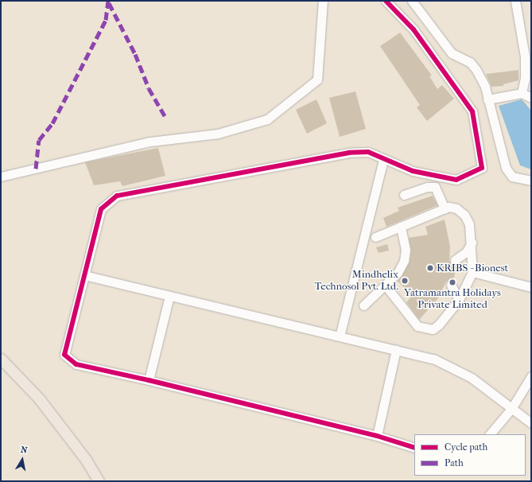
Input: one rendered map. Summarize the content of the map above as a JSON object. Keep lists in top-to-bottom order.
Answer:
{
  "places": ["KRIBS - Bionest", "Mindhelix Technosol Pvt. Ltd.", "Yatramantra Holidays Private Limited"],
  "legend": ["Cycle path", "Path"],
  "north": "top"
}
